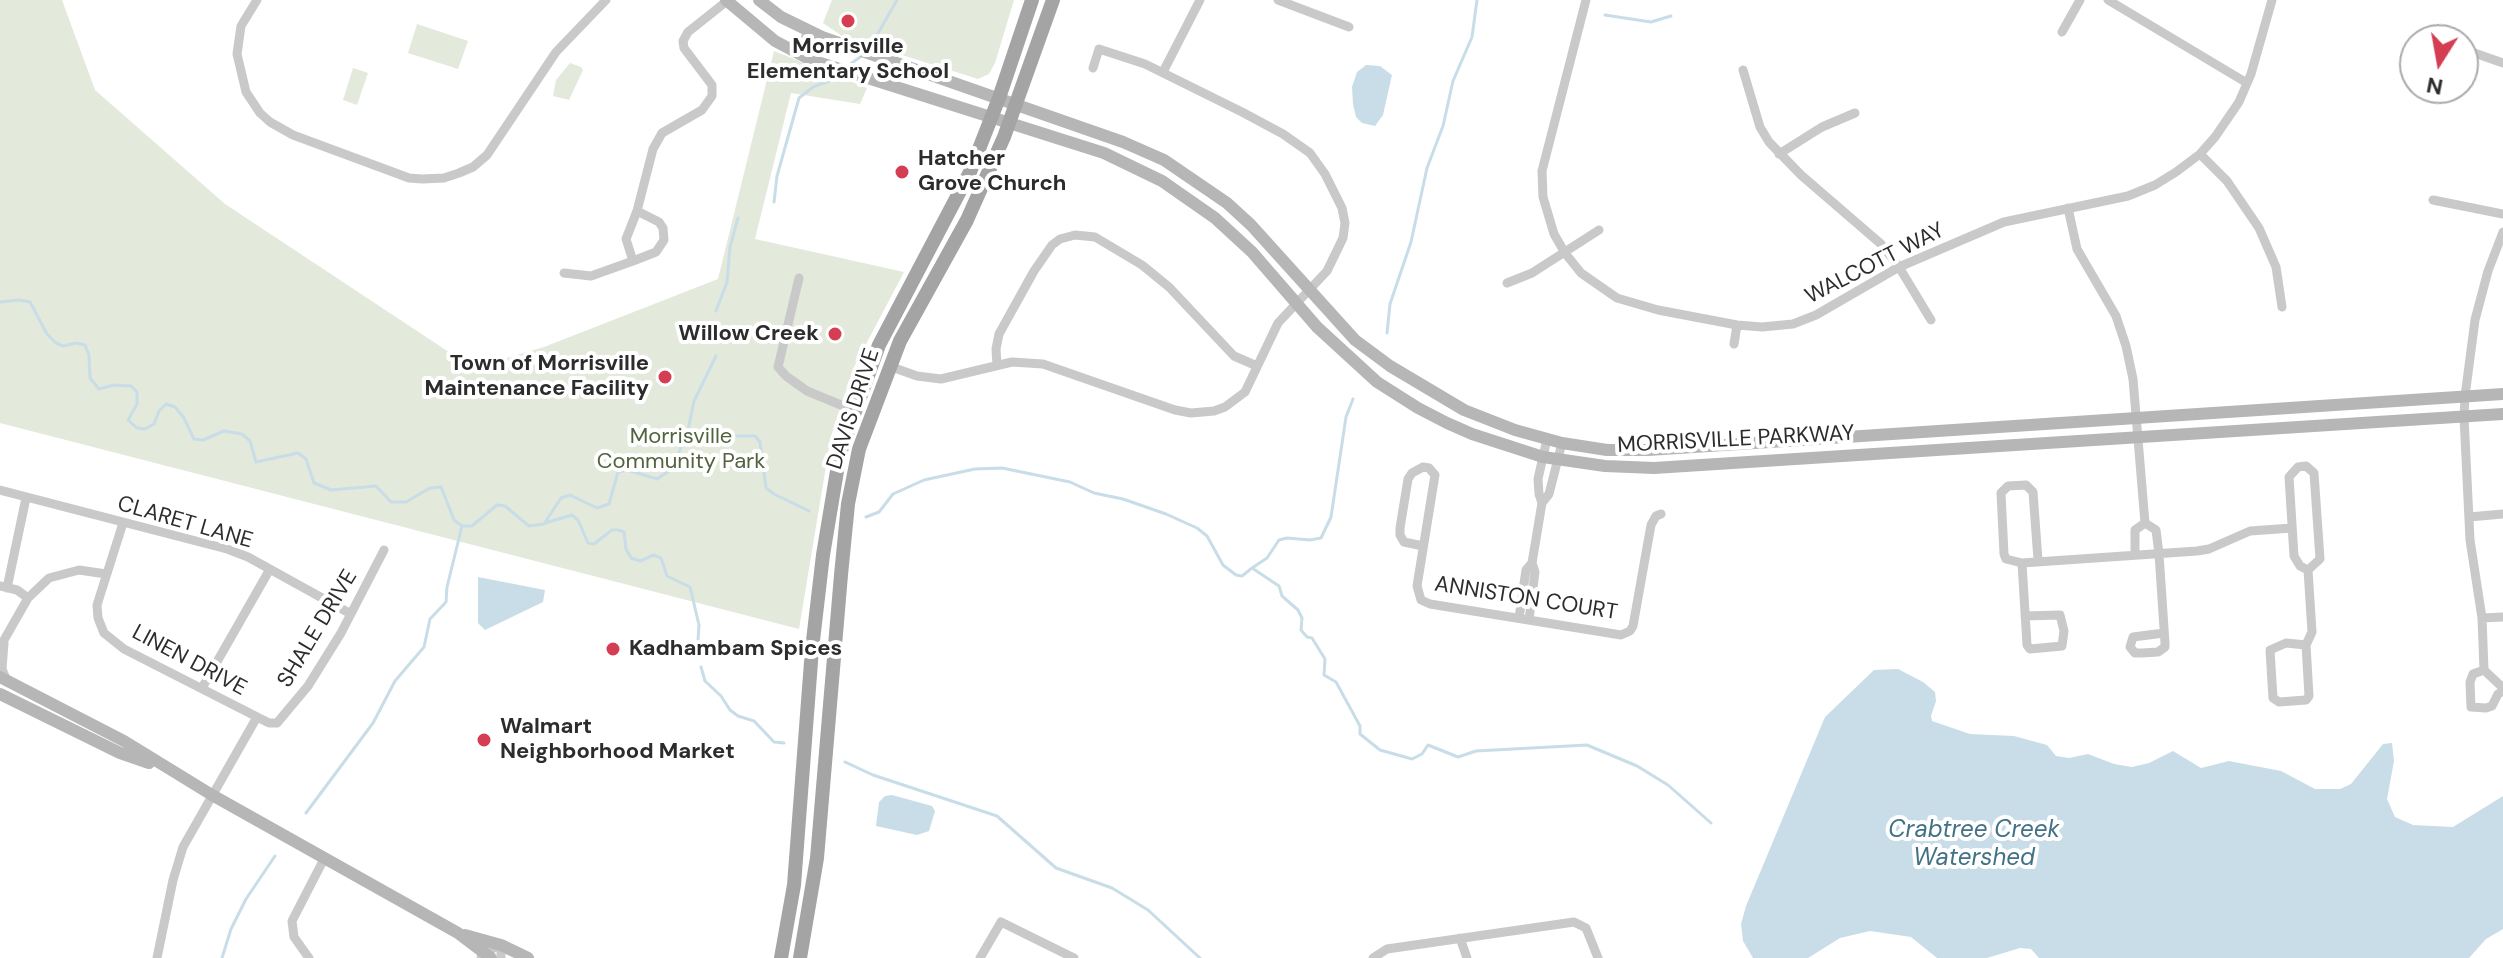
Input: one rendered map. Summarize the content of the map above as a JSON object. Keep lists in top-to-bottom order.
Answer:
{
  "streets": {
    "main road": ["DAVIS DRIVE", "MORRISVILLE PARKWAY"],
    "street": [
      "WALCOTT WAY",
      "CLARET LANE",
      "ANNISTON COURT",
      "SHALE DRIVE",
      "LINEN DRIVE"
    ]
  },
  "crossings": [
    ["DAVIS DRIVE", "MORRISVILLE PARKWAY"],
    ["CLARET LANE", "SHALE DRIVE"],
    ["CLARET LANE", "LINEN DRIVE"],
    ["SHALE DRIVE", "LINEN DRIVE"]
  ],
  "water": ["Crabtree Creek Watershed"],
  "parks": ["Morrisville Community Park"],
  "places": [
    "Morrisville Elementary School",
    "Hatcher Grove Church",
    "Willow Creek",
    "Town of Morrisville Maintenance Facility",
    "Kadhambam Spices",
    "Walmart Neighborhood Market"
  ],
  "north": "bottom"
}
